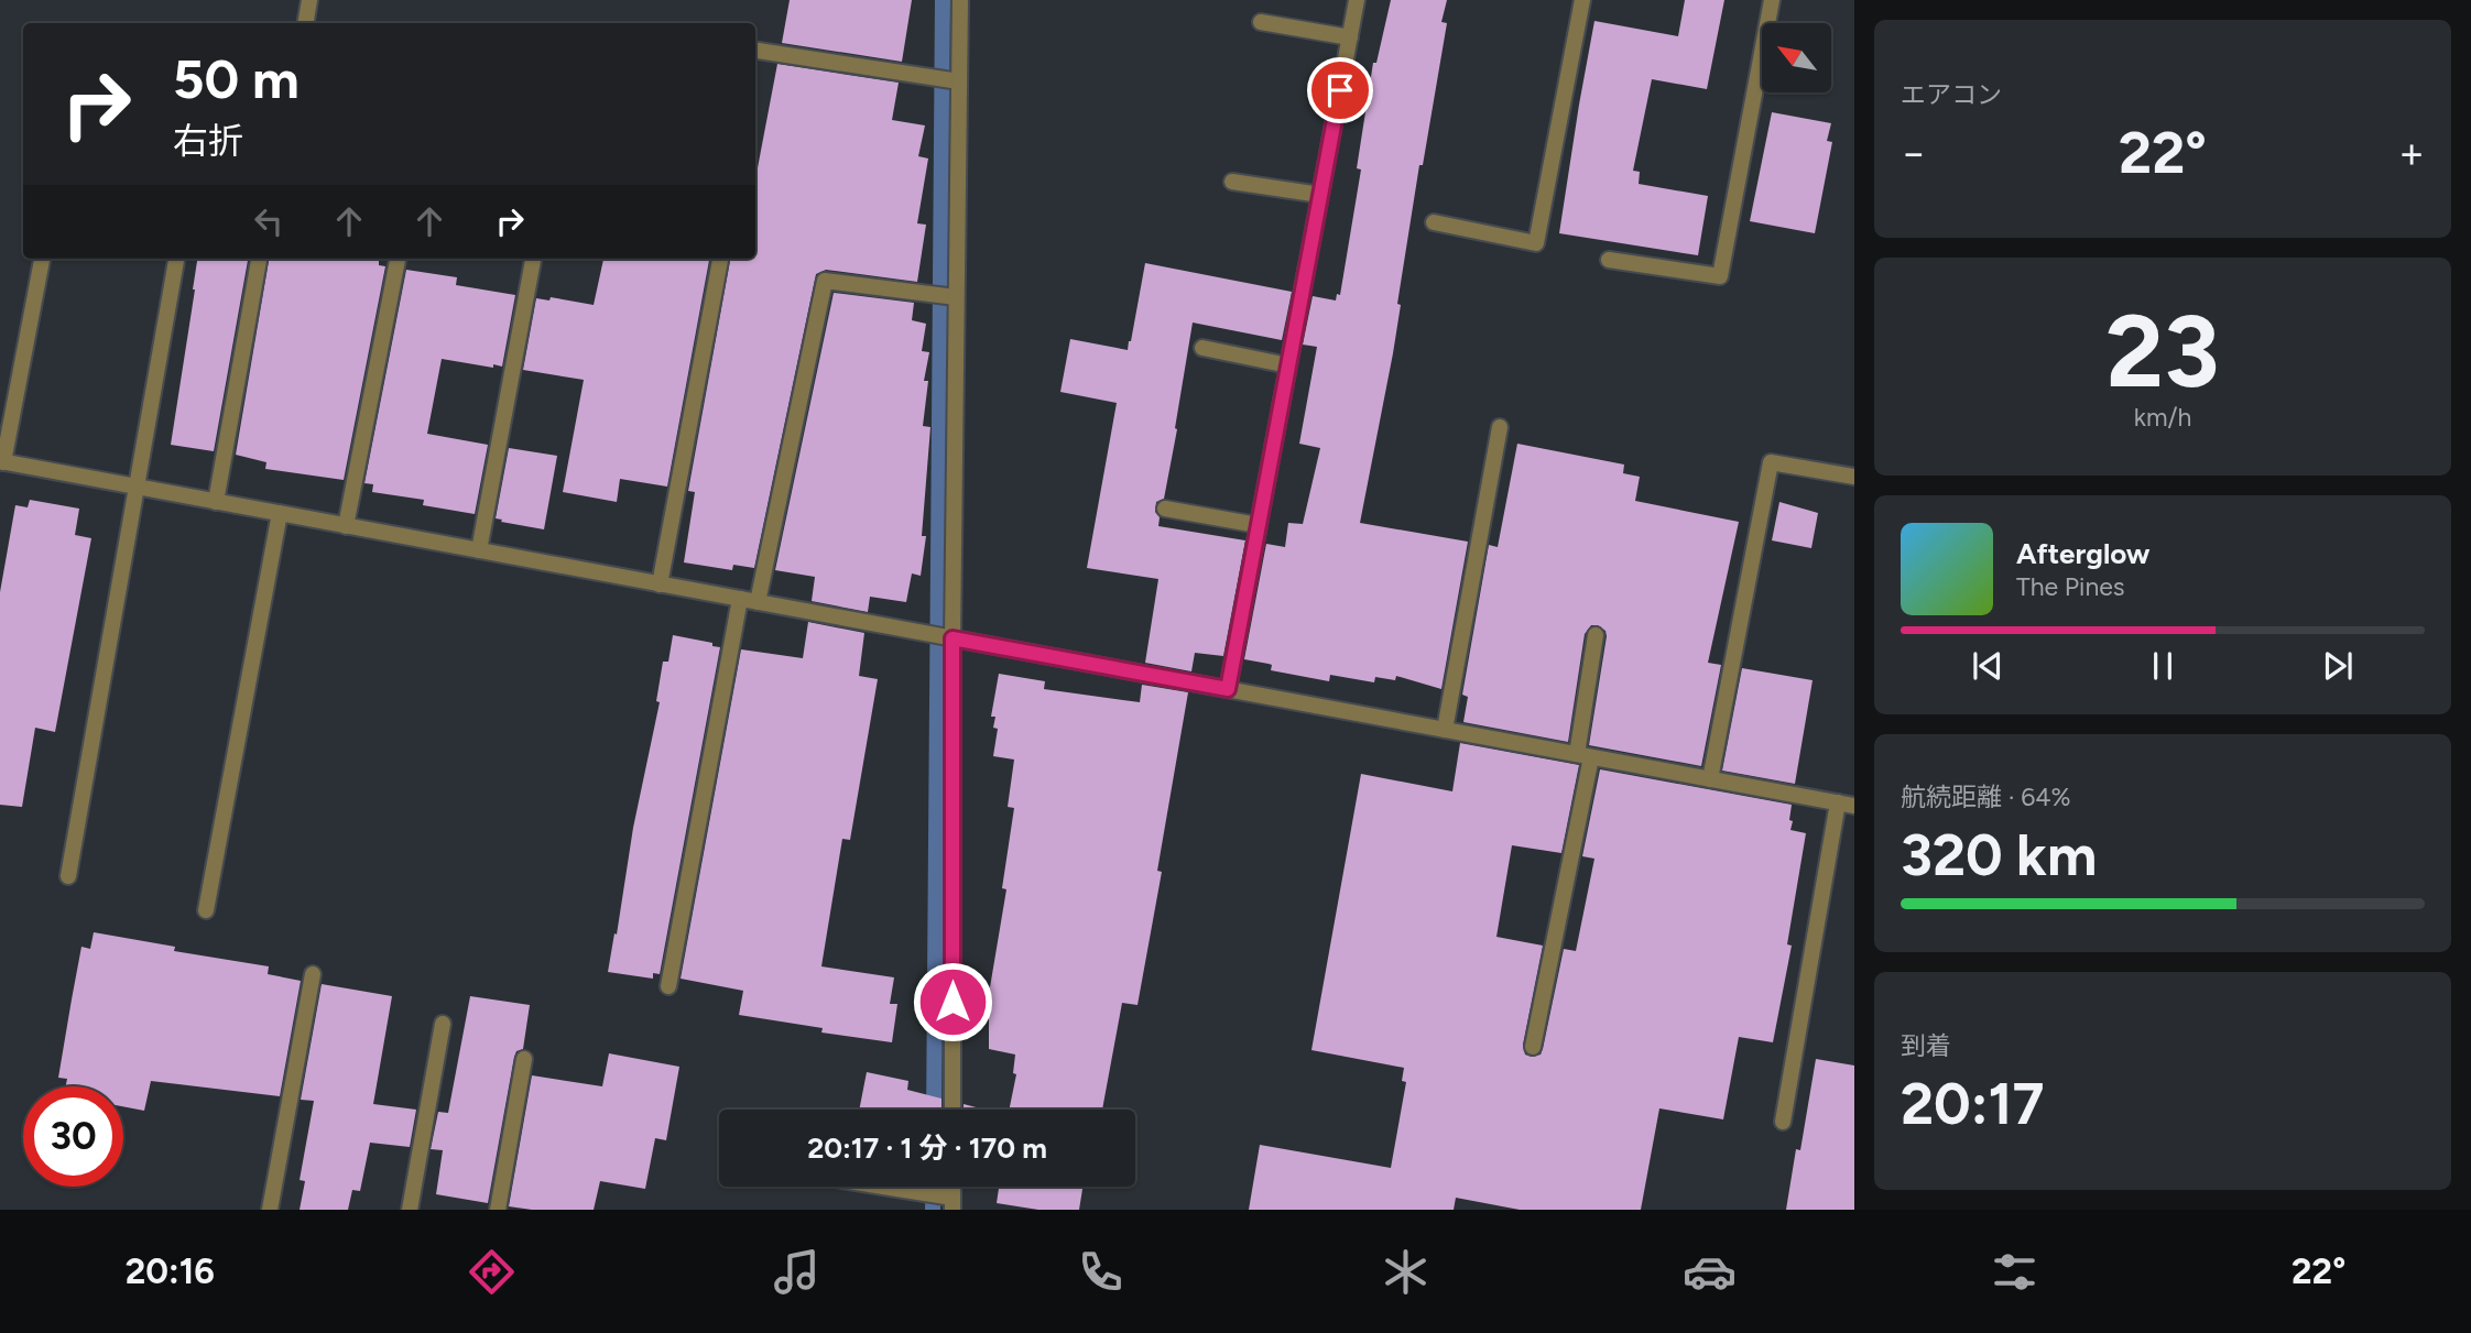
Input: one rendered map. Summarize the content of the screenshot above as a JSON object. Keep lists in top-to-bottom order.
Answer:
{
  "north": "top left",
  "page": {
    "tile": [
      "エアコン",
      ["23", "km/h"],
      ["航続距離 · 64%", "320 km"],
      ["到着", "20:17"]
    ],
    "turn": ["50 m", "右折"],
    "heat": ["−", "22°", "+"],
    "song": ["Afterglow", "The Pines"],
    "limit": "30",
    "trip": "20:17 · 1 分 · 170 m",
    "tabs": ["20:16", "22°"]
  }
}
